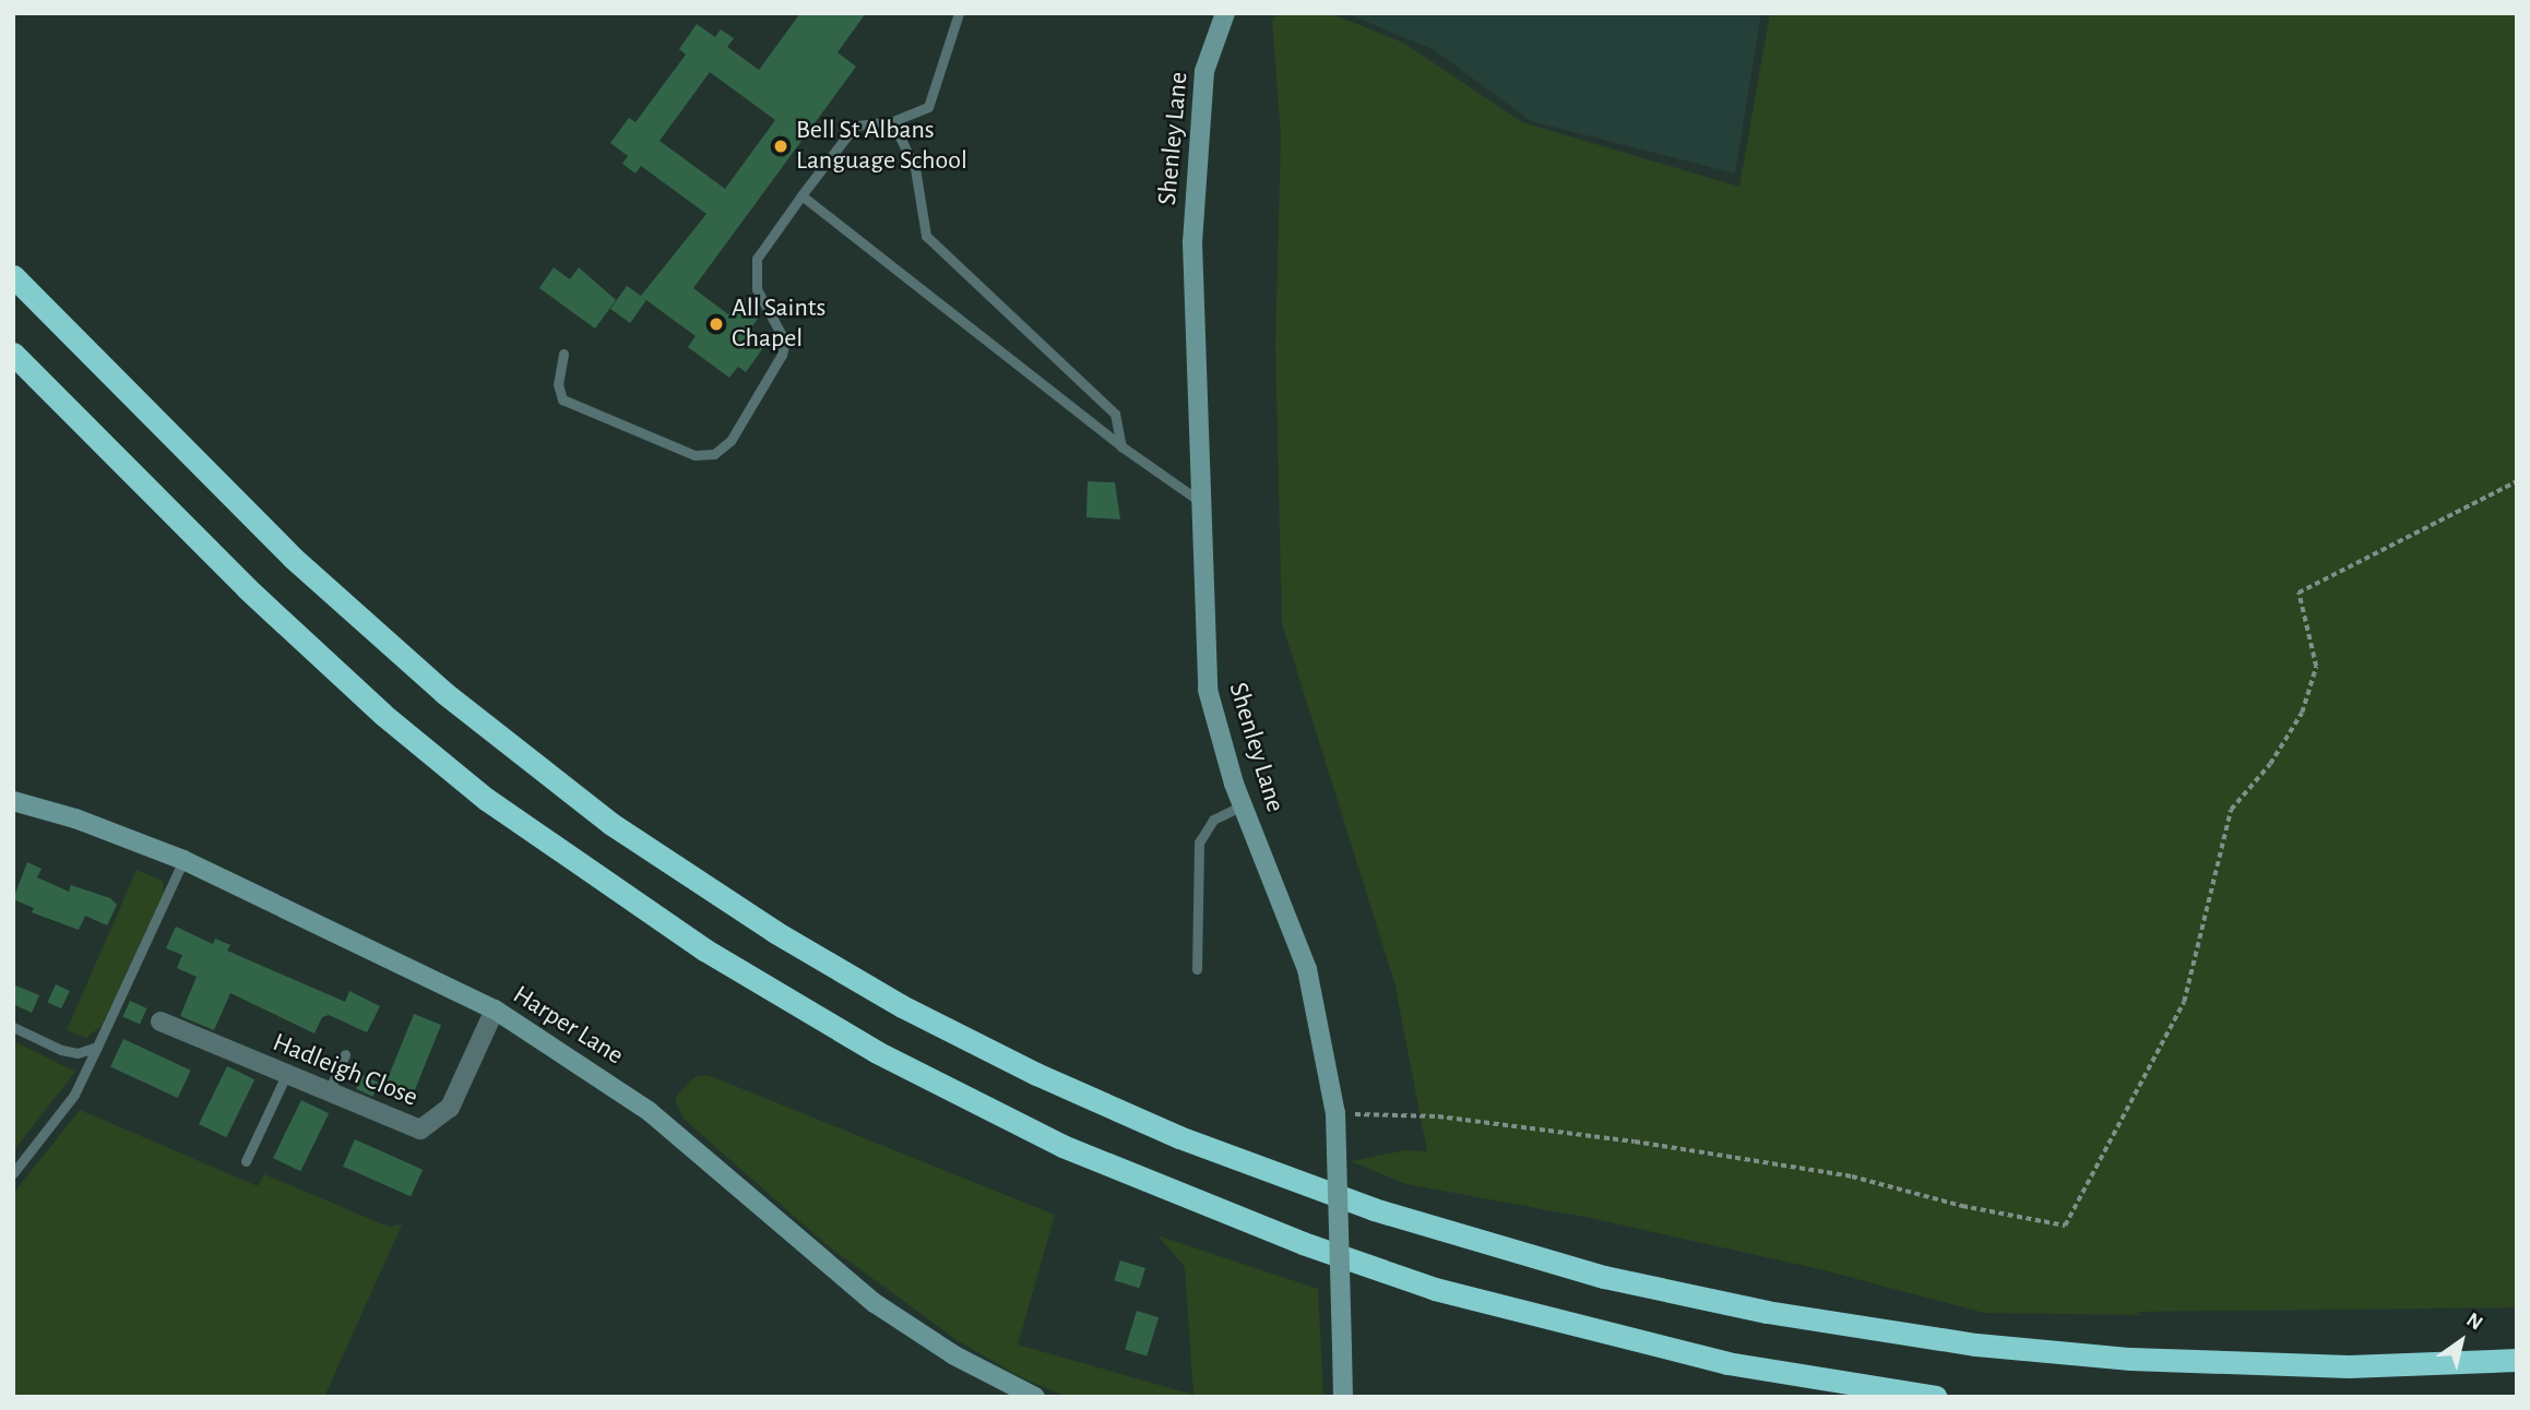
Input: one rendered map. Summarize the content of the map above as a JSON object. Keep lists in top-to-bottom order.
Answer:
{
  "streets": {
    "main road": ["Shenley Lane", "Harper Lane"],
    "street": ["Hadleigh Close"]
  },
  "crossings": [
    ["Harper Lane", "Hadleigh Close"]
  ],
  "places": ["Bell St Albans Language School", "All Saints Chapel"],
  "north": "top right"
}
